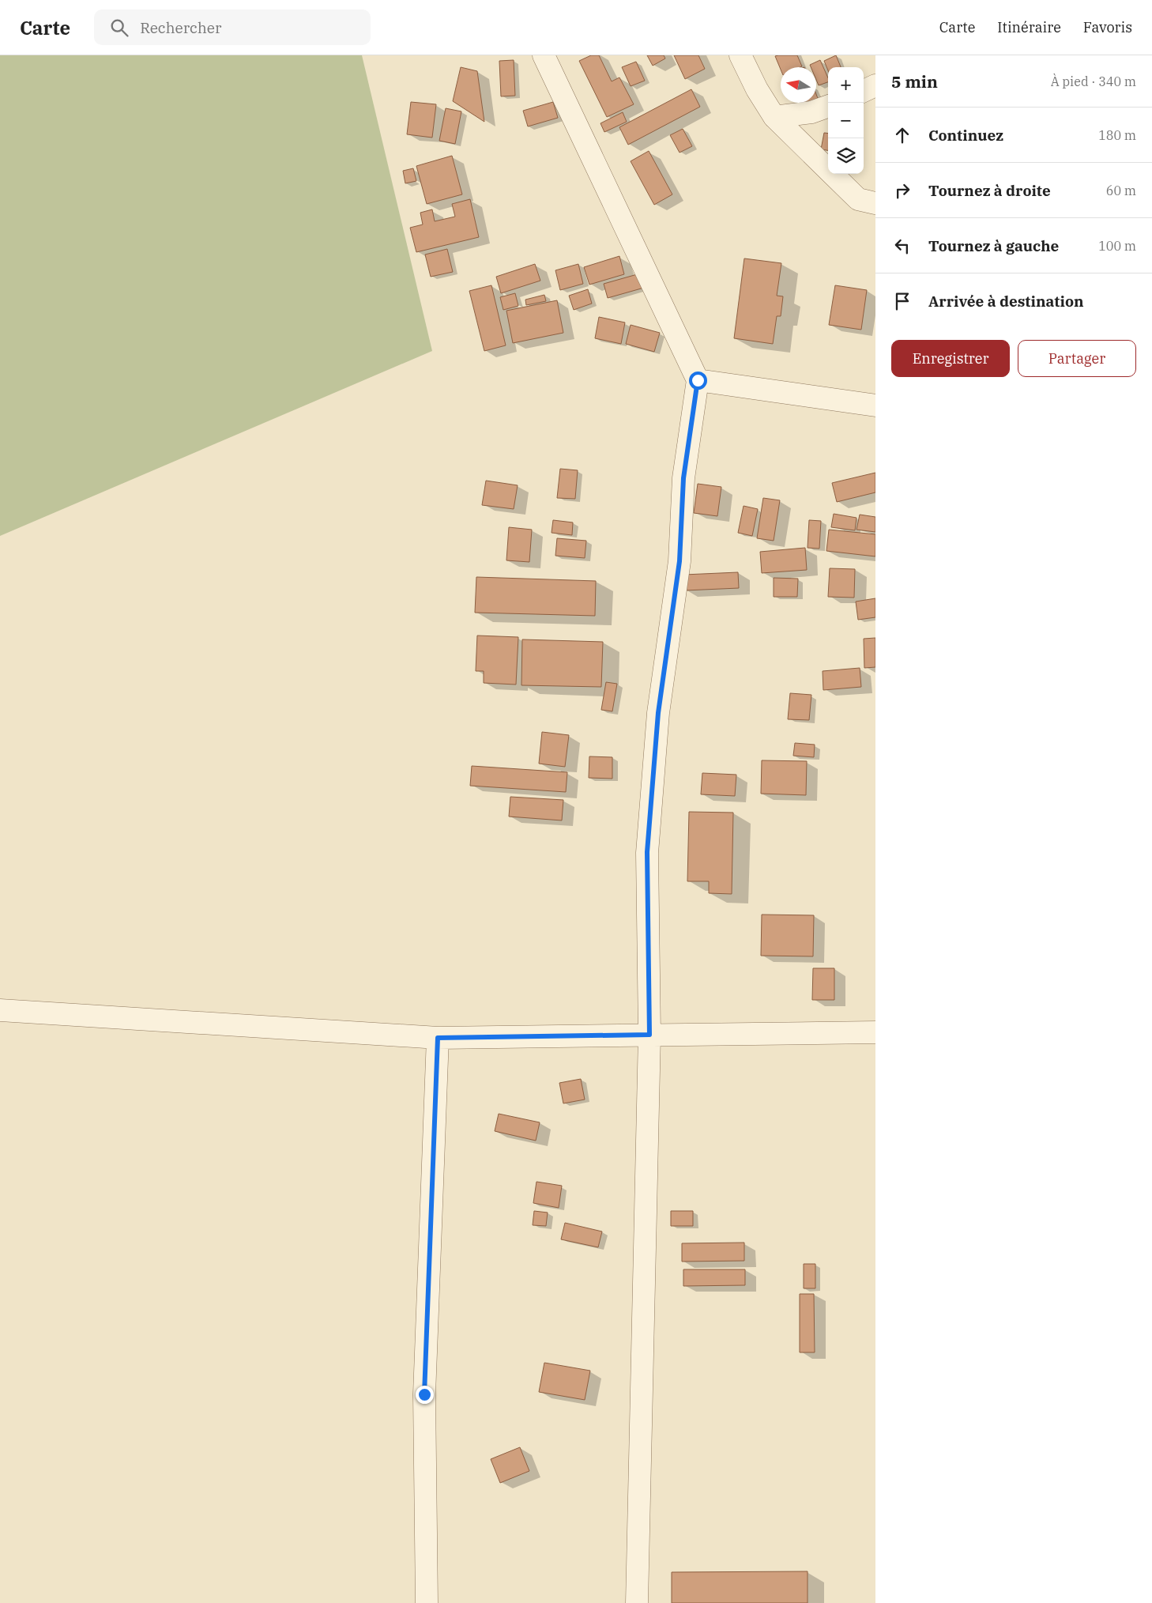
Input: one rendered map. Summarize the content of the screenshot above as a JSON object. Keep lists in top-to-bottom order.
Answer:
{
  "north": "left",
  "page": {
    "header": "Carte",
    "search": "Rechercher",
    "nav": ["Carte", "Itinéraire", "Favoris"],
    "heading": ["5 min", "À pied · 340 m"],
    "map_buttons": ["+", "−"],
    "list": [
      ["Continuez", "180 m"],
      ["Tournez à droite", "60 m"],
      ["Tournez à gauche", "100 m"],
      "Arrivée à destination"
    ],
    "buttons": ["Enregistrer", "Partager"]
  }
}
